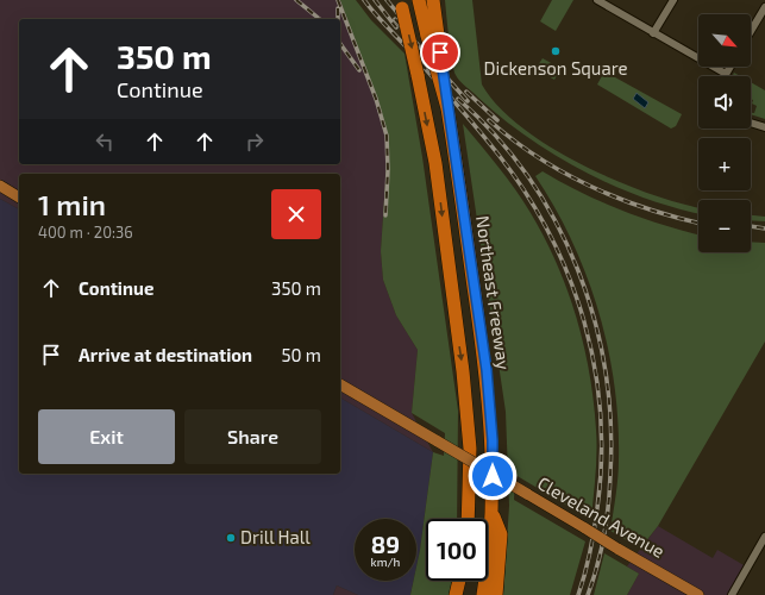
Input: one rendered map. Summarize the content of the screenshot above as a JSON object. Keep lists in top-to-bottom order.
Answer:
{
  "streets": {
    "highway": ["Northeast Freeway"],
    "main road": ["Cleveland Avenue"]
  },
  "places": ["Dickenson Square", "Drill Hall"],
  "north": "bottom right",
  "page": {
    "map_buttons": ["+", "−"],
    "turn": ["350 m", "Continue"],
    "heading": ["1 min", "400 m · 20:36"],
    "list": [
      {
        "name": "Continue",
        "value": "350 m"
      },
      {
        "name": "Arrive at destination",
        "value": "50 m"
      }
    ],
    "buttons": ["Exit", "Share"],
    "speed": "89 km/h",
    "limit": "100"
  }
}
